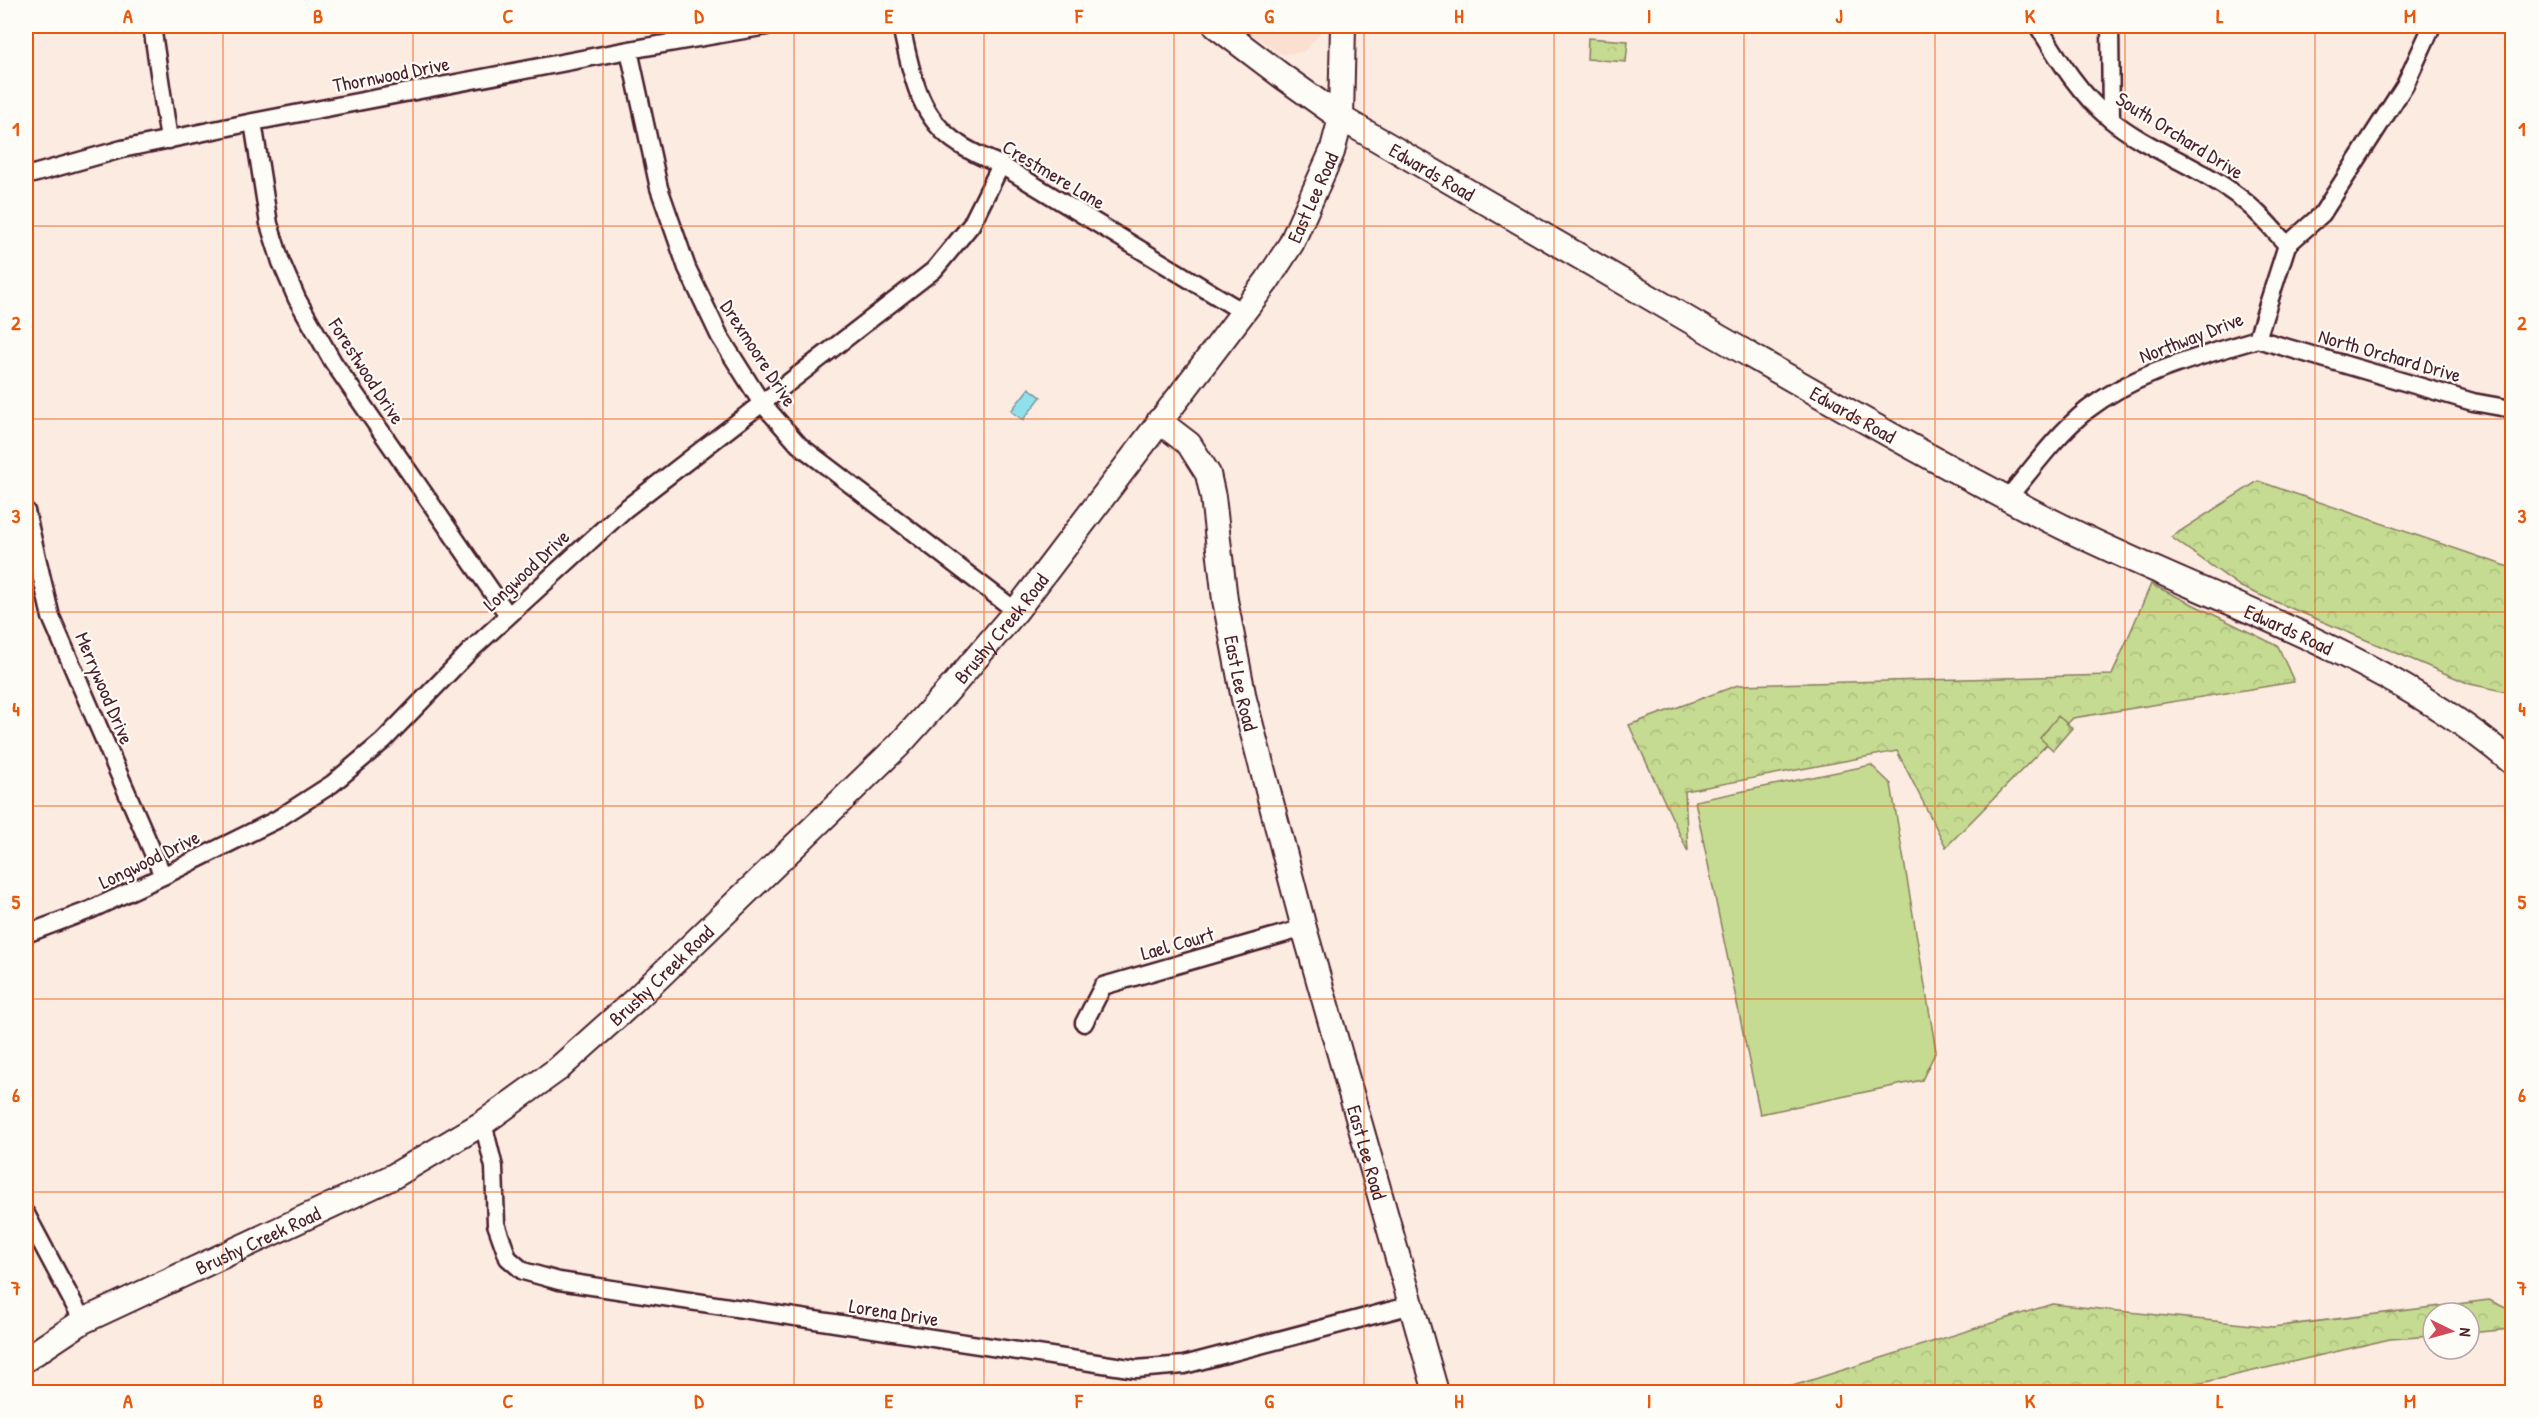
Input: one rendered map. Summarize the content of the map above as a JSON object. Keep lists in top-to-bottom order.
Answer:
{
  "streets": {
    "street": [
      "Thornwood Drive",
      "South Orchard Drive",
      "Edwards Road",
      "Crestmere Lane",
      "East Lee Road",
      "Northway Drive",
      "Drexmoore Drive",
      "North Orchard Drive",
      "Forestwood Drive",
      "Longwood Drive",
      "Brushy Creek Road",
      "Merrywood Drive",
      "Lael Court",
      "Lorena Drive"
    ]
  },
  "crossings": [
    ["Thornwood Drive", "Drexmoore Drive"],
    ["Thornwood Drive", "Forestwood Drive"],
    ["South Orchard Drive", "Northway Drive"],
    ["Edwards Road", "East Lee Road"],
    ["Edwards Road", "Northway Drive"],
    ["Crestmere Lane", "East Lee Road"],
    ["Crestmere Lane", "Longwood Drive"],
    ["East Lee Road", "Brushy Creek Road"],
    ["East Lee Road", "Lael Court"],
    ["East Lee Road", "Lorena Drive"],
    ["Northway Drive", "North Orchard Drive"],
    ["Drexmoore Drive", "Longwood Drive"],
    ["Drexmoore Drive", "Brushy Creek Road"],
    ["Forestwood Drive", "Longwood Drive"],
    ["Longwood Drive", "Merrywood Drive"],
    ["Brushy Creek Road", "Lorena Drive"]
  ],
  "north": "right",
  "grid": {
    "columns": [
      "A",
      "B",
      "C",
      "D",
      "E",
      "F",
      "G",
      "H",
      "I",
      "J",
      "K",
      "L",
      "M"
    ],
    "rows": [
      "1",
      "2",
      "3",
      "4",
      "5",
      "6",
      "7"
    ]
  }
}
